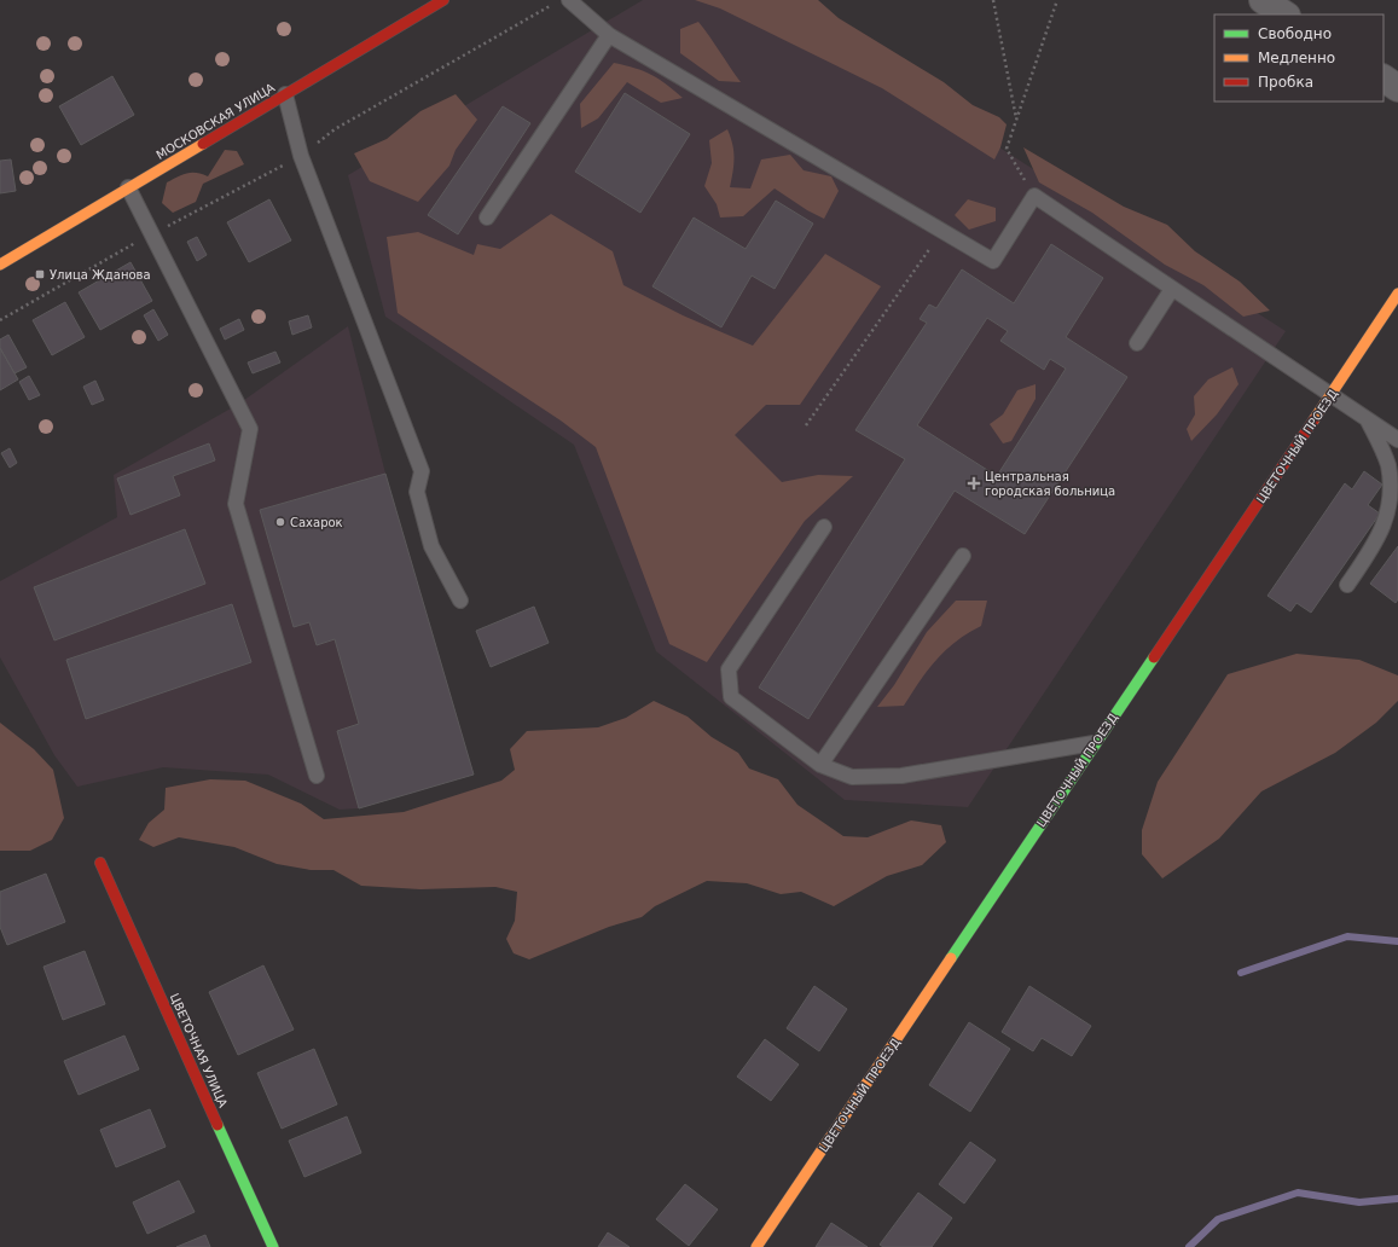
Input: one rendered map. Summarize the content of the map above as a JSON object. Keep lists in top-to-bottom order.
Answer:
{
  "streets": {
    "street": ["МОСКОВСКАЯ УЛИЦА", "ЦВЕТОЧНЫЙ ПРОЕЗД", "ЦВЕТОЧНАЯ УЛИЦА"]
  },
  "places": {
    "transit": ["Улица Жданова"],
    "health": ["Центральная городская больница"],
    "other": ["Сахарок"]
  },
  "legend": ["Свободно", "Медленно", "Пробка"]
}
